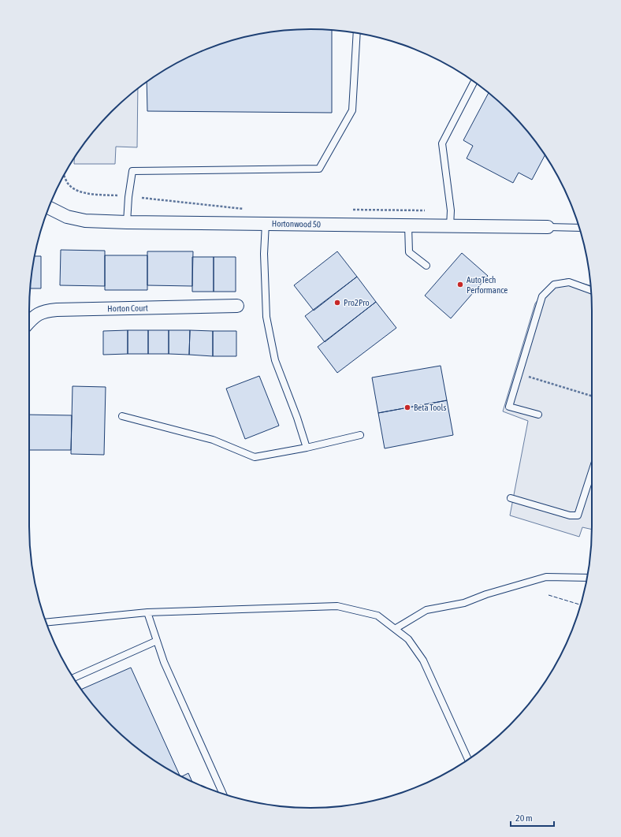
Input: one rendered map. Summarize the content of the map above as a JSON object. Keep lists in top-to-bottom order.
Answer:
{
  "streets": {
    "street": ["Hortonwood 50", "Horton Court"]
  },
  "places": ["AutoTech Performance", "Pro2Pro", "Beta Tools"],
  "scale_bar": "20 m"
}
